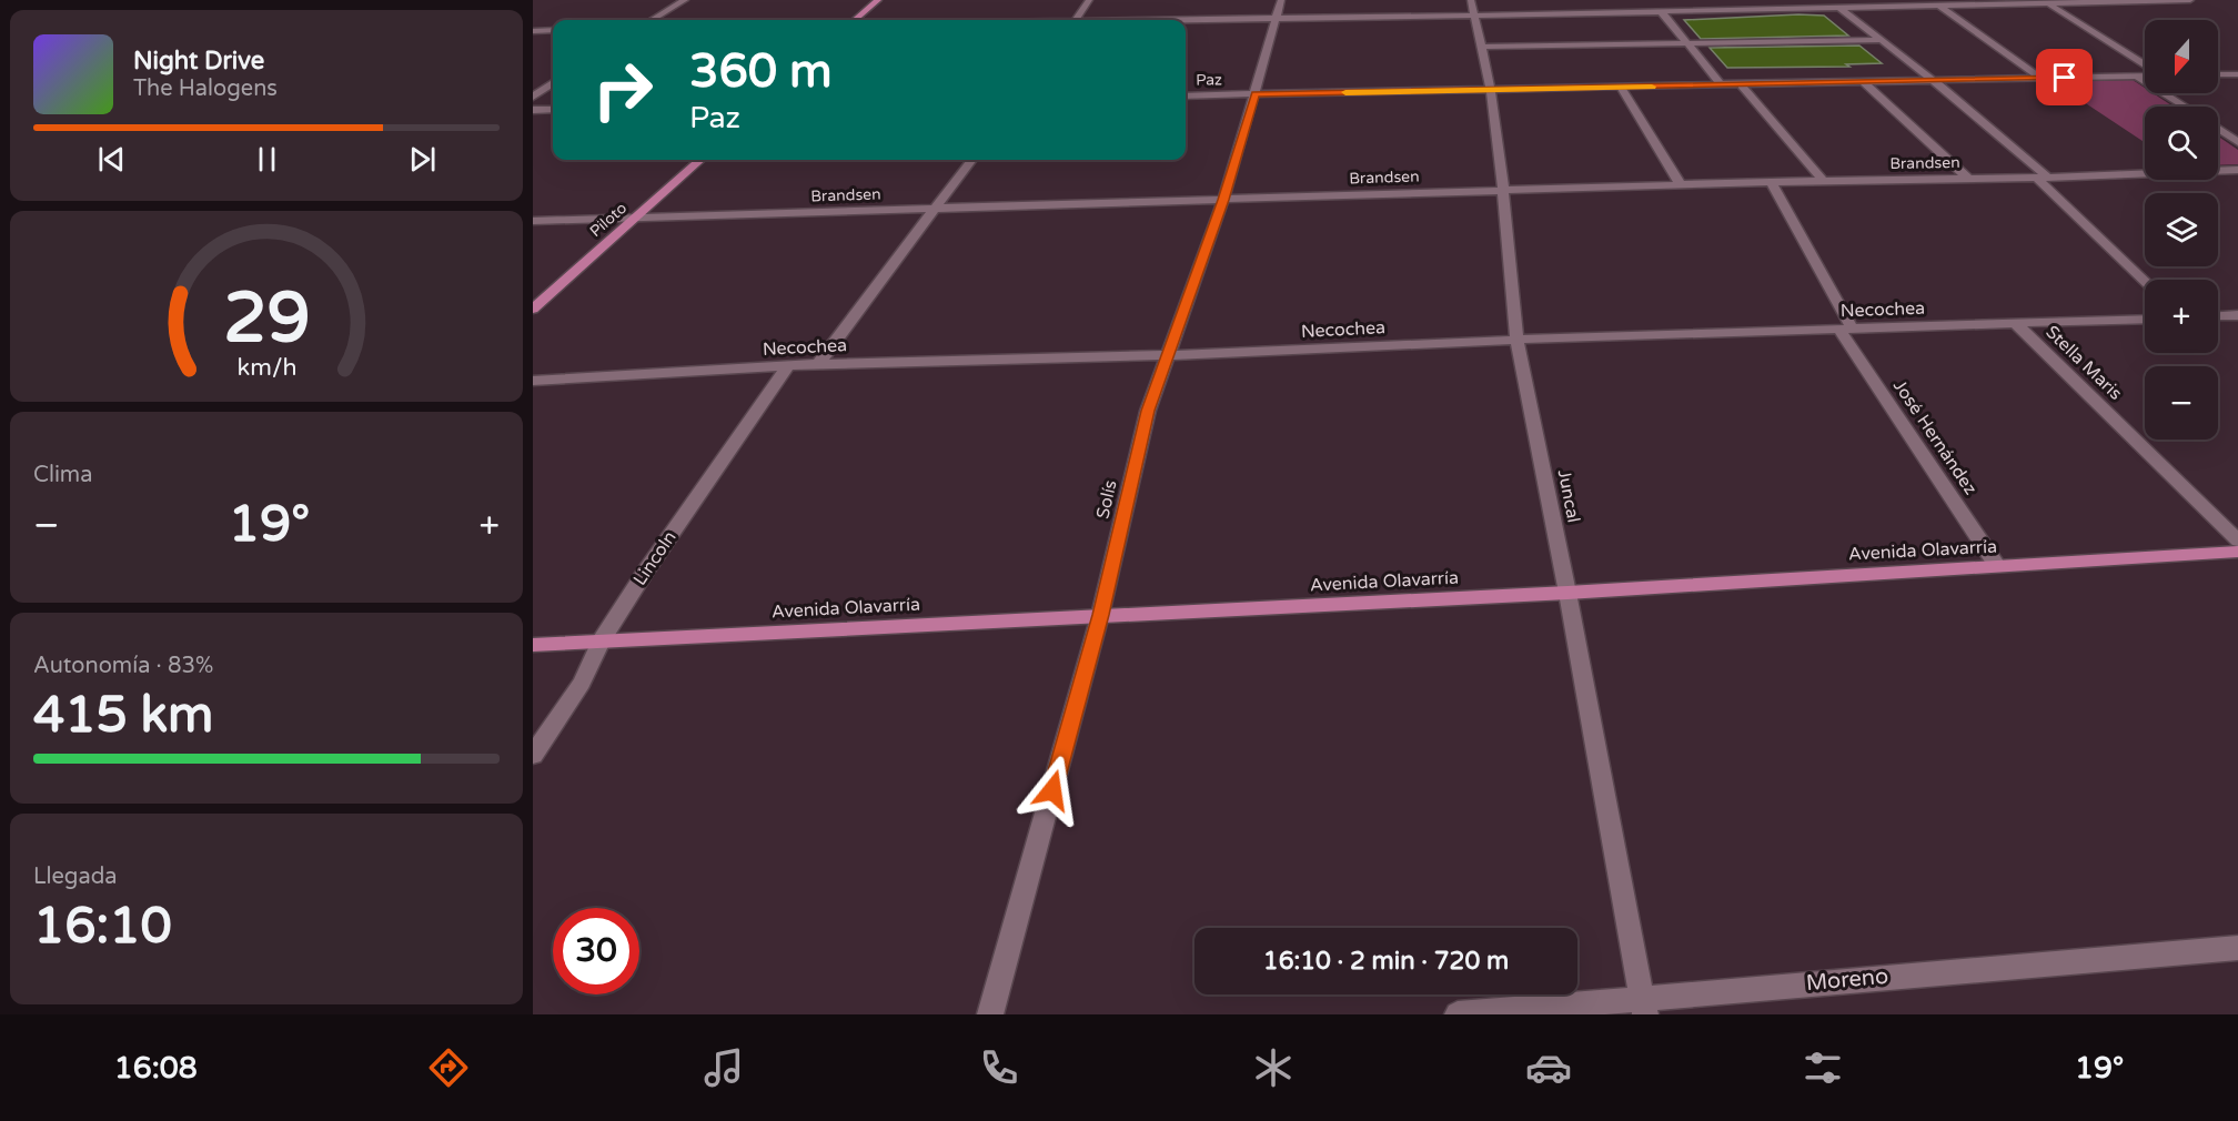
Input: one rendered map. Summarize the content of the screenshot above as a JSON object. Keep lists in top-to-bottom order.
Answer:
{
  "streets": {
    "main road": ["Piloto", "Avenida Olavarría"],
    "street": [
      "Paz",
      "Brandsen",
      "Necochea",
      "Stella Maris",
      "José Hernández",
      "Juncal",
      "Solís",
      "Lincoln",
      "Moreno"
    ]
  },
  "crossings": [
    ["Paz", "Juncal"],
    ["Paz", "Solís"],
    ["Brandsen", "Piloto"],
    ["Brandsen", "José Hernández"],
    ["Brandsen", "Juncal"],
    ["Brandsen", "Solís"],
    ["Necochea", "Stella Maris"],
    ["Necochea", "José Hernández"],
    ["Necochea", "Juncal"],
    ["Necochea", "Solís"],
    ["Necochea", "Lincoln"],
    ["José Hernández", "Avenida Olavarría"],
    ["Juncal", "Avenida Olavarría"],
    ["Juncal", "Moreno"],
    ["Solís", "Avenida Olavarría"],
    ["Avenida Olavarría", "Lincoln"]
  ],
  "north": "bottom",
  "page": {
    "map_buttons": ["+", "−"],
    "turn": ["360 m", "Paz"],
    "song": ["Night Drive", "The Halogens"],
    "tile": [
      "Clima",
      ["Autonomía · 83%", "415 km"],
      ["Llegada", "16:10"]
    ],
    "heat": ["−", "19°", "+"],
    "limit": "30",
    "trip": "16:10 · 2 min · 720 m",
    "tabs": ["16:08", "19°"],
    "gauge": ["29", "km/h"]
  }
}
